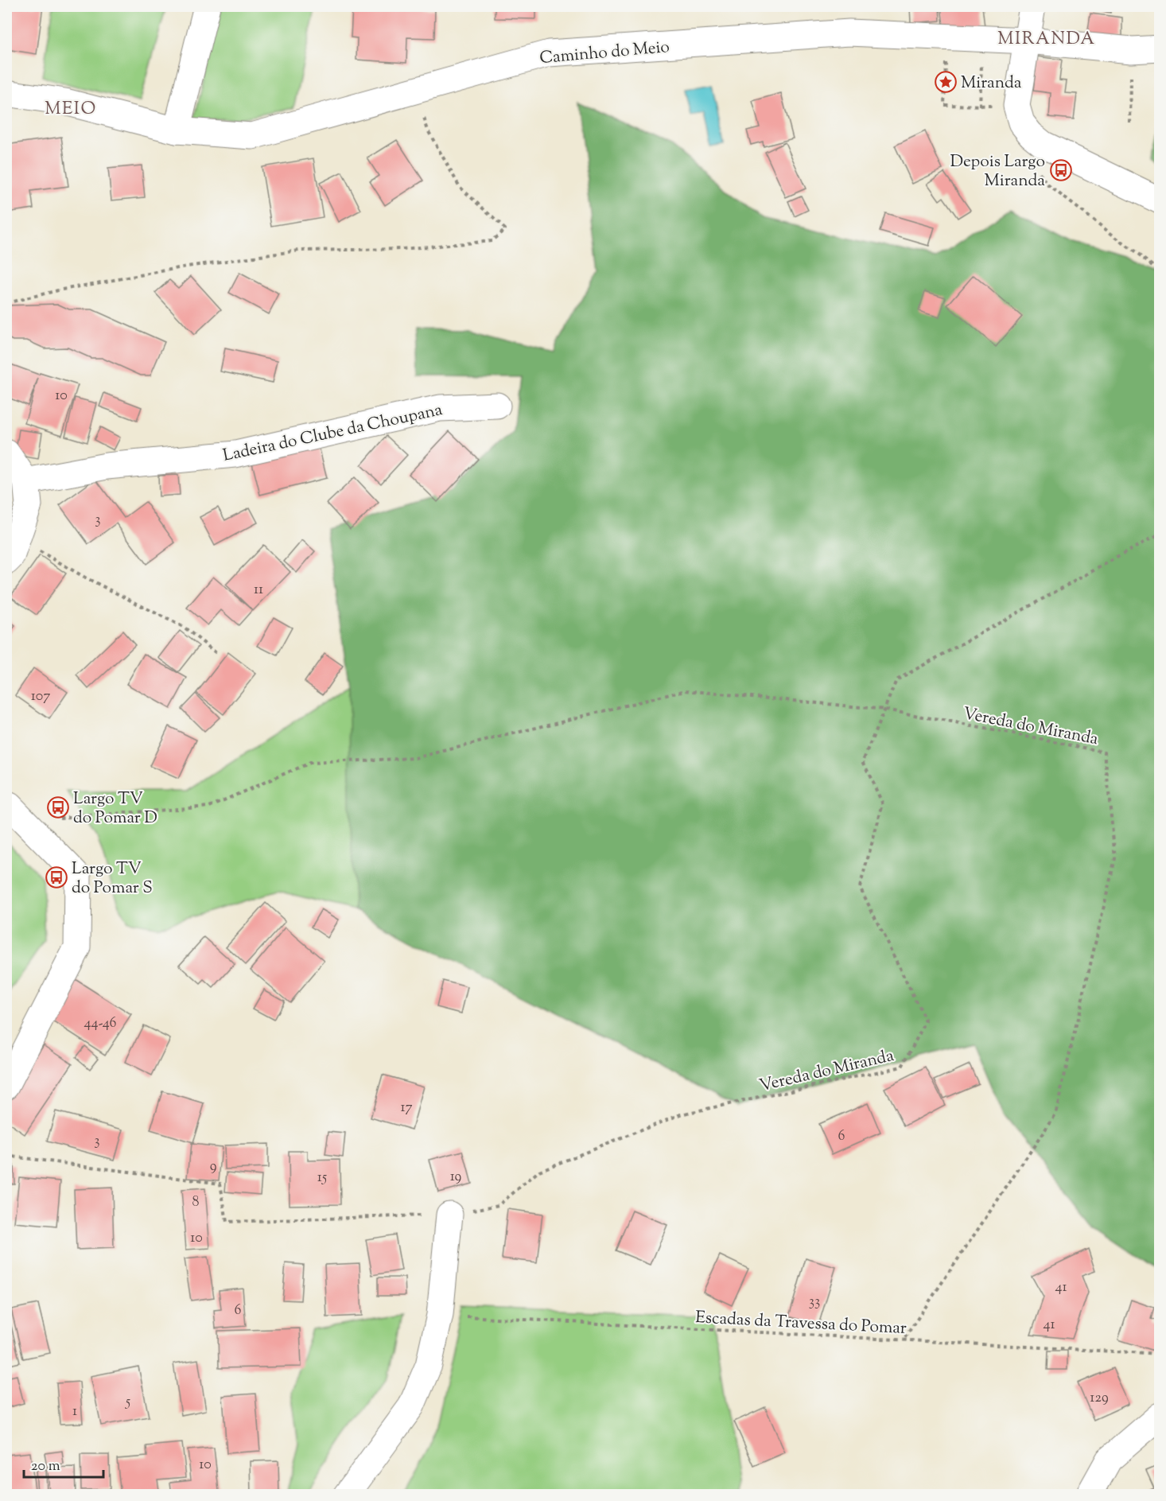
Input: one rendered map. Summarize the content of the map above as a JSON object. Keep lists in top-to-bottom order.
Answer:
{
  "streets": {
    "street": ["Caminho do Meio", "Ladeira do Clube da Choupana"],
    "path": ["Vereda do Miranda", "Escadas da Travessa do Pomar"]
  },
  "crossings": [
    ["Vereda do Miranda", "Escadas da Travessa do Pomar"]
  ],
  "districts": ["MIRANDA", "MEIO"],
  "places": {
    "place": ["Miranda"],
    "bus stop": ["Depois Largo Miranda", "Largo TV do Pomar D", "Largo TV do Pomar S"]
  },
  "house_numbers": [
    "10",
    "3",
    "11",
    "107",
    "44-46",
    "17",
    "6",
    "3",
    "9",
    "19",
    "15",
    "8",
    "10",
    "41",
    "33",
    "6",
    "41",
    "129",
    "5",
    "1",
    "10"
  ],
  "scale_bar": "20 m"
}
